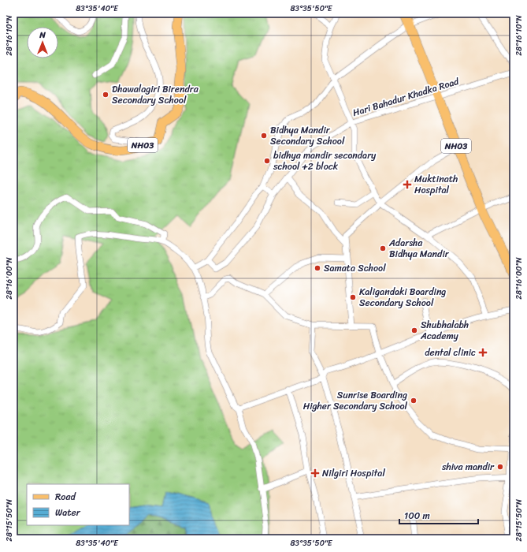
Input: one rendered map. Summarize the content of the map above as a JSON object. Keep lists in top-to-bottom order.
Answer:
{
  "streets": {
    "main road": ["NH03"],
    "street": ["Hari Bahadur Khadka Road"]
  },
  "crossings": [
    ["Hari Bahadur Khadka Road", "NH03"]
  ],
  "places": {
    "other": [
      "Dhawalagiri Birendra Secondary School",
      "Bidhya Mandir Secondary School",
      "bidhya mandir secondary school +2 block",
      "Adarsha Bidhya Mandir",
      "Samata School",
      "Kaligandaki Boarding Secondary School",
      "Shubhalabh Academy",
      "Sunrise Boarding Higher Secondary School",
      "shiva mandir"
    ],
    "health": ["Muktinath Hospital", "dental clinic", "Nilgiri Hospital"]
  },
  "legend": ["Road", "Water"],
  "scale_bar": "100 m",
  "north": "top",
  "coordinates": [
    "83°35'40\"E",
    "83°35'50\"E",
    "28°16'10\"N",
    "28°16'00\"N",
    "28°15'50\"N"
  ]
}
